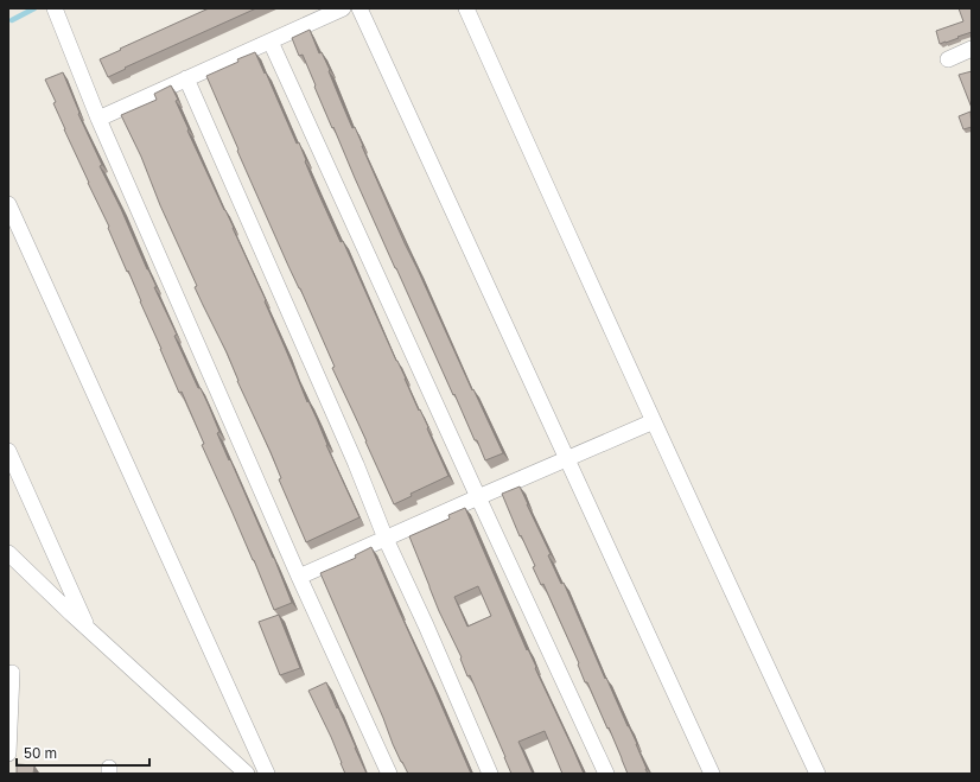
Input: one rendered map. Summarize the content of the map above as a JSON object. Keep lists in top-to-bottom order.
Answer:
{
  "scale_bar": "50 m"
}
